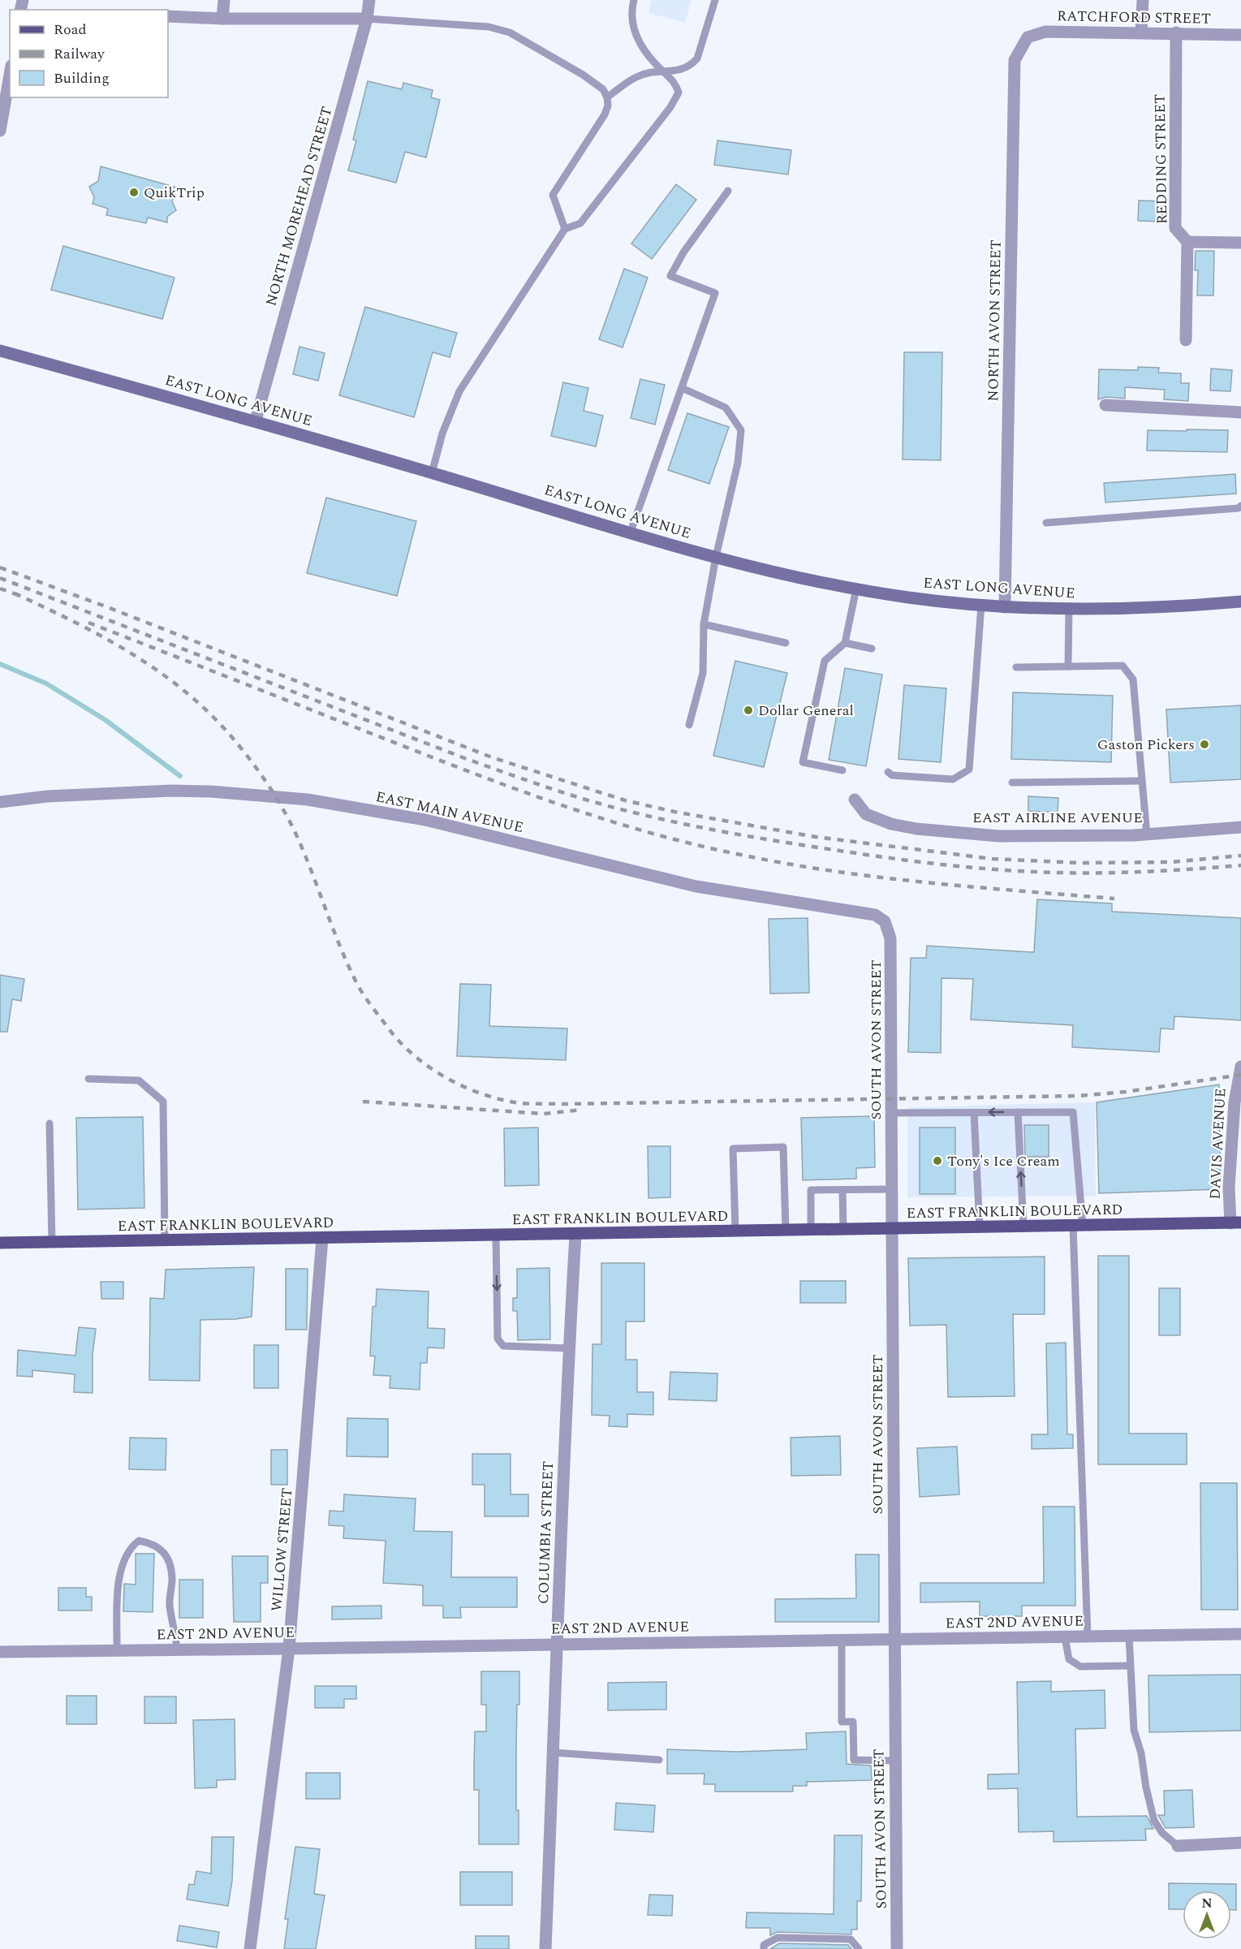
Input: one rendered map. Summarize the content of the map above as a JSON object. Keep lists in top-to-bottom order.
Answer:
{
  "streets": {
    "main road": ["EAST LONG AVENUE", "EAST FRANKLIN BOULEVARD"],
    "street": [
      "RATCHFORD STREET",
      "REDDING STREET",
      "NORTH MOREHEAD STREET",
      "NORTH AVON STREET",
      "EAST MAIN AVENUE",
      "EAST AIRLINE AVENUE",
      "SOUTH AVON STREET",
      "DAVIS AVENUE",
      "COLUMBIA STREET",
      "WILLOW STREET",
      "EAST 2ND AVENUE"
    ]
  },
  "crossings": [
    ["RATCHFORD STREET", "REDDING STREET"],
    ["RATCHFORD STREET", "NORTH AVON STREET"],
    ["NORTH MOREHEAD STREET", "EAST LONG AVENUE"],
    ["NORTH AVON STREET", "EAST LONG AVENUE"],
    ["EAST MAIN AVENUE", "SOUTH AVON STREET"],
    ["SOUTH AVON STREET", "EAST FRANKLIN BOULEVARD"],
    ["SOUTH AVON STREET", "EAST 2ND AVENUE"],
    ["DAVIS AVENUE", "EAST FRANKLIN BOULEVARD"],
    ["EAST FRANKLIN BOULEVARD", "COLUMBIA STREET"],
    ["EAST FRANKLIN BOULEVARD", "WILLOW STREET"],
    ["COLUMBIA STREET", "EAST 2ND AVENUE"],
    ["WILLOW STREET", "EAST 2ND AVENUE"]
  ],
  "places": [
    "QuikTrip",
    "Dollar General",
    "Gaston Pickers",
    "Tony's Ice Cream"
  ],
  "legend": ["Road", "Railway", "Building"],
  "north": "top"
}
